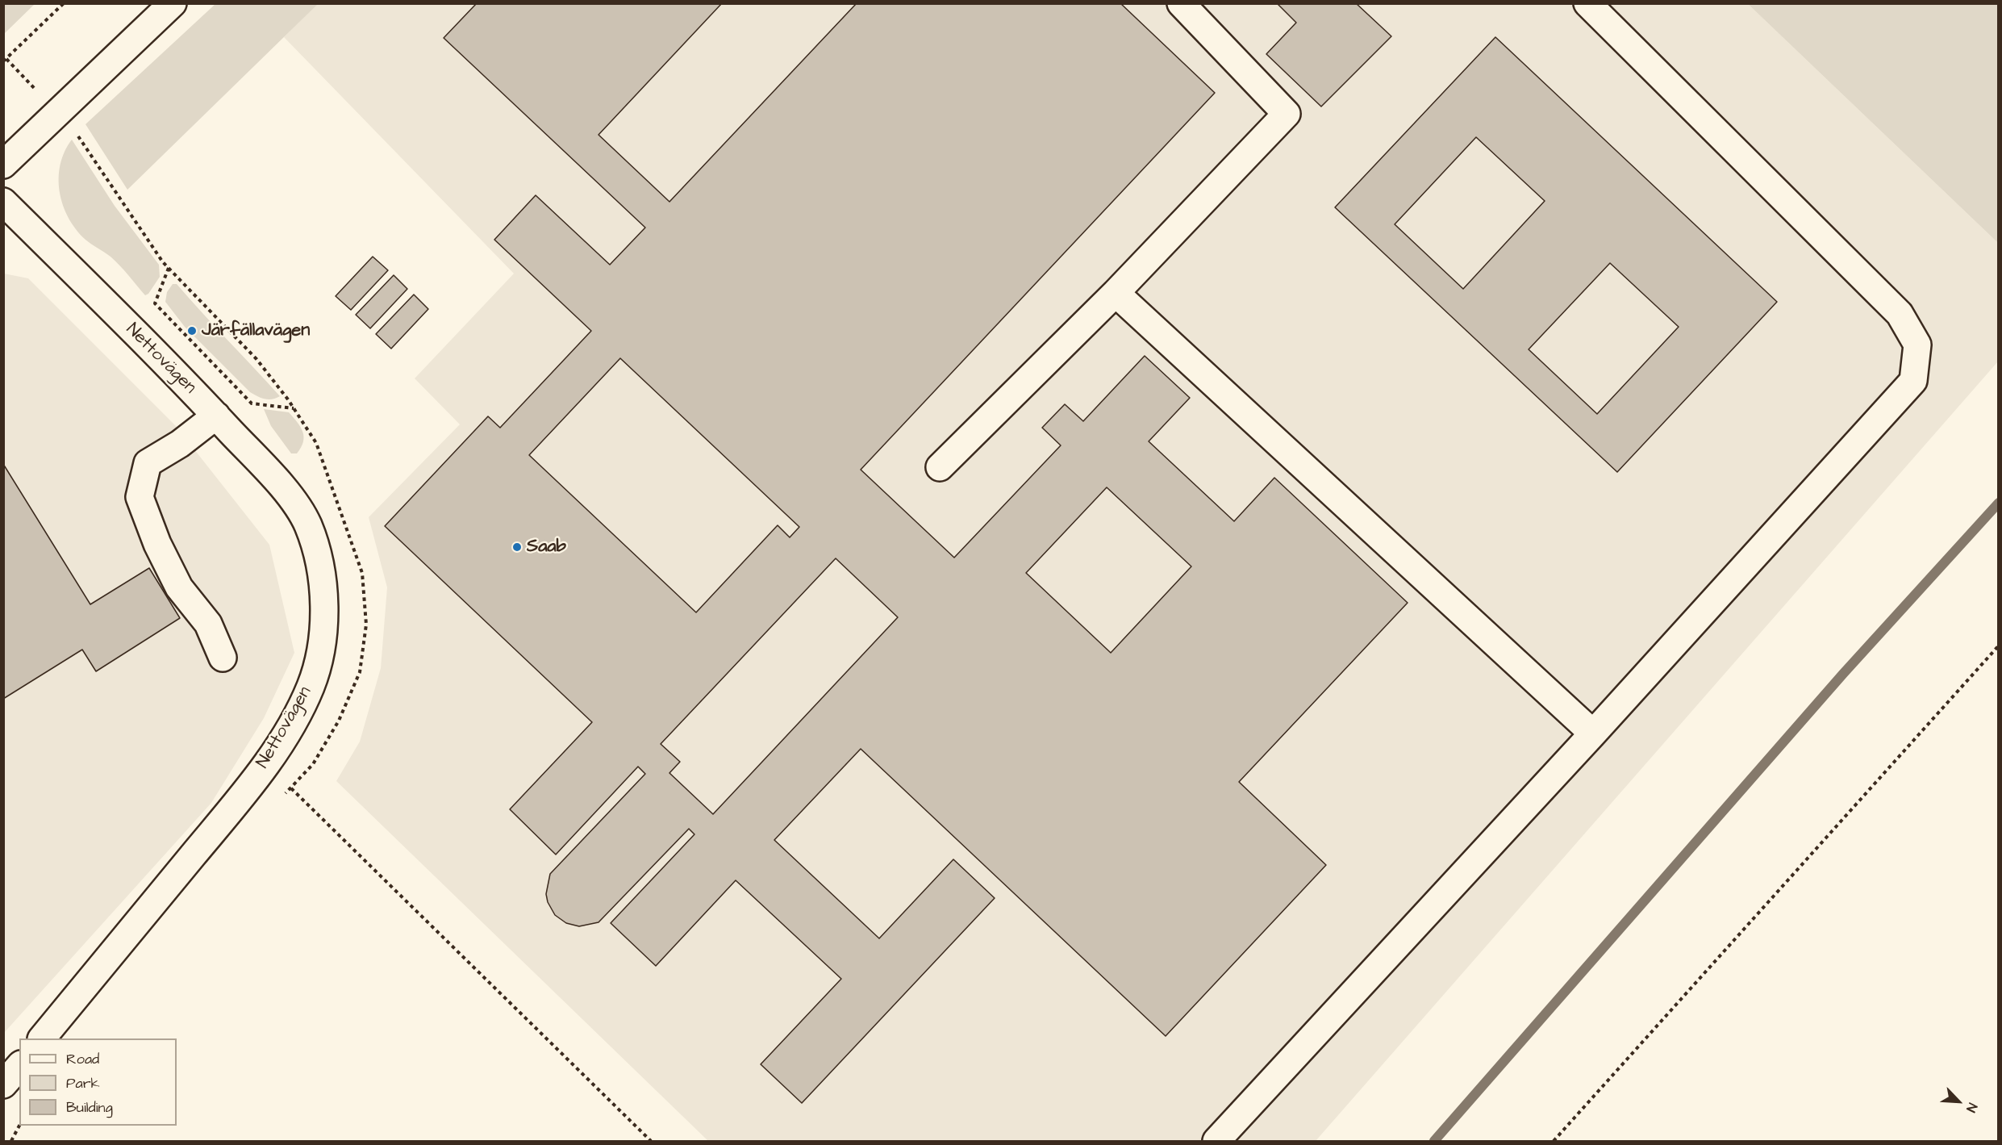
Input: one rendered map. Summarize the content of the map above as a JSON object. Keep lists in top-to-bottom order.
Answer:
{
  "streets": {
    "street": ["Nettovägen"]
  },
  "places": ["Järfällavägen", "Saab"],
  "legend": ["Road", "Park", "Building"],
  "north": "bottom right"
}
